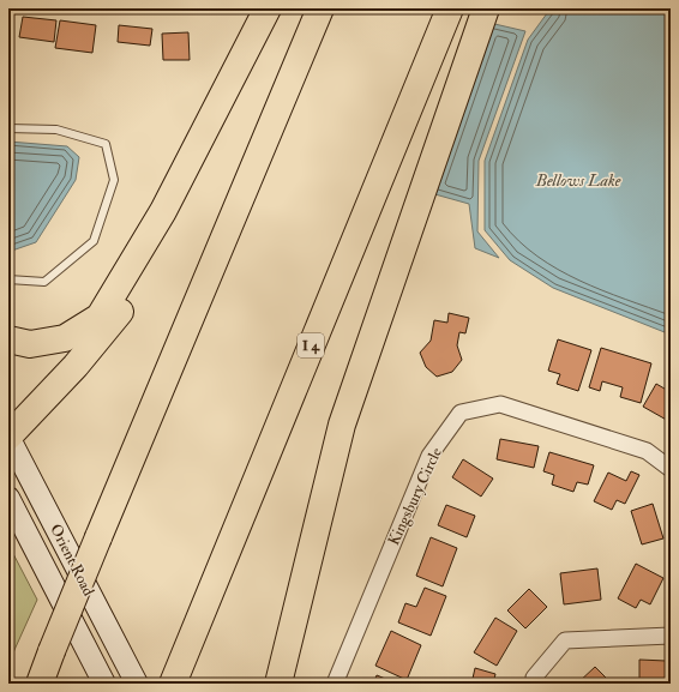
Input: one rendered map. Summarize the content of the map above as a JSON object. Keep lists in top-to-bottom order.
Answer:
{
  "streets": {
    "highway": ["I 4"],
    "street": ["Kingsbury Circle", "Orient Road"]
  },
  "water": ["Bellows Lake"]
}
